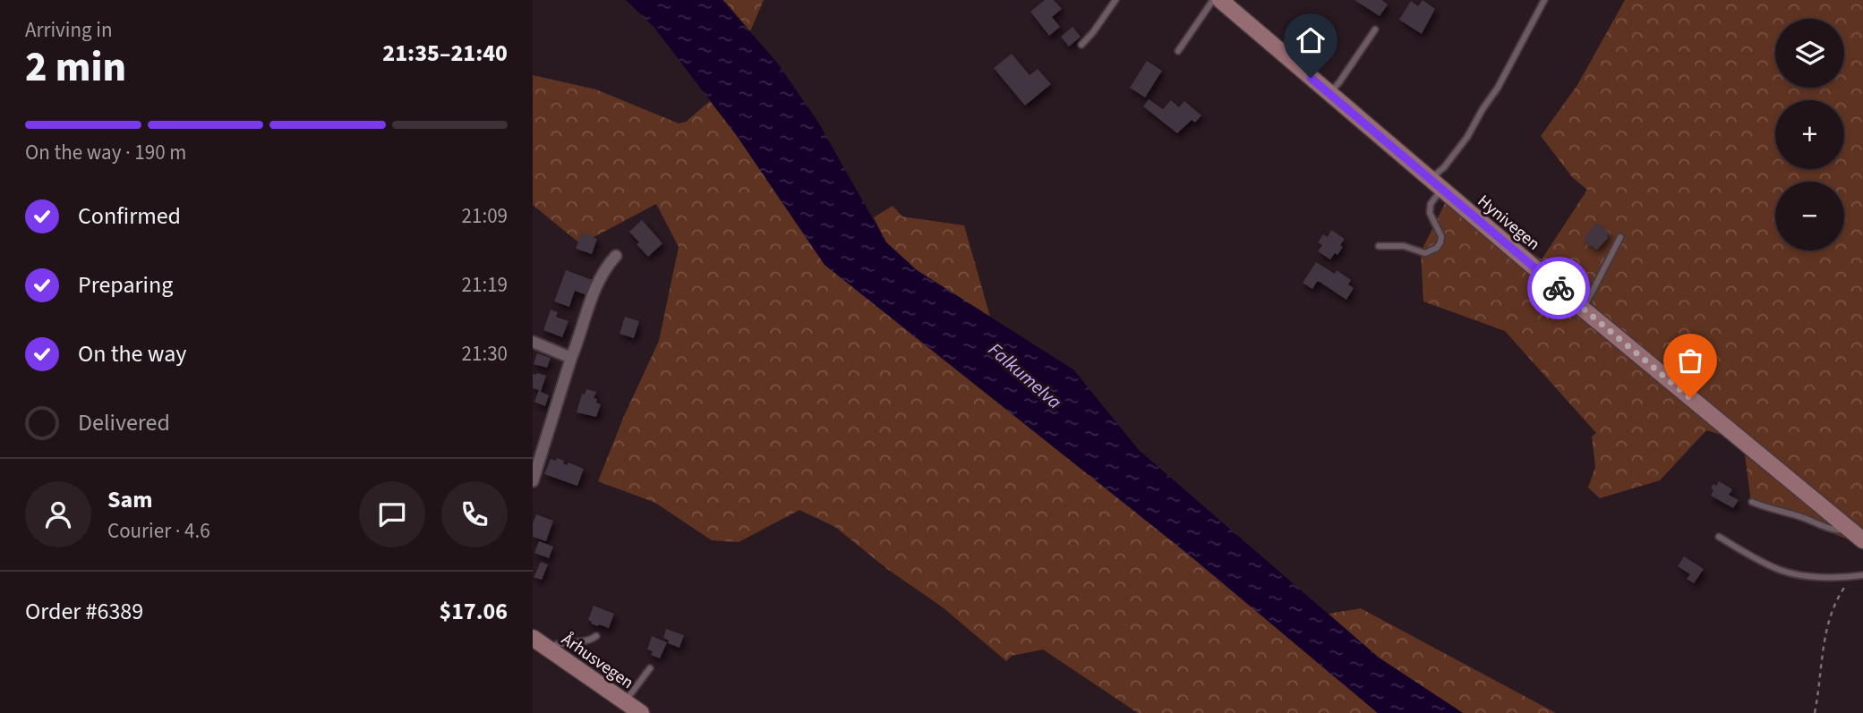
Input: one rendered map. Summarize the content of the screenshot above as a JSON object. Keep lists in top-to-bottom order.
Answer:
{
  "streets": {
    "main road": ["Hynivegen", "Århusvegen"]
  },
  "water": ["Falkumelva"],
  "page": {
    "heading": ["2 min", "Arriving in", "21:35–21:40"],
    "panel": [
      "Sam",
      "Courier · 4.6",
      "Order #6389",
      "$17.06"
    ],
    "map_buttons": ["+", "−"],
    "bar": "On the way · 190 m",
    "list": [
      ["Confirmed", "21:09"],
      ["Preparing", "21:19"],
      ["On the way", "21:30"],
      "Delivered"
    ]
  }
}
